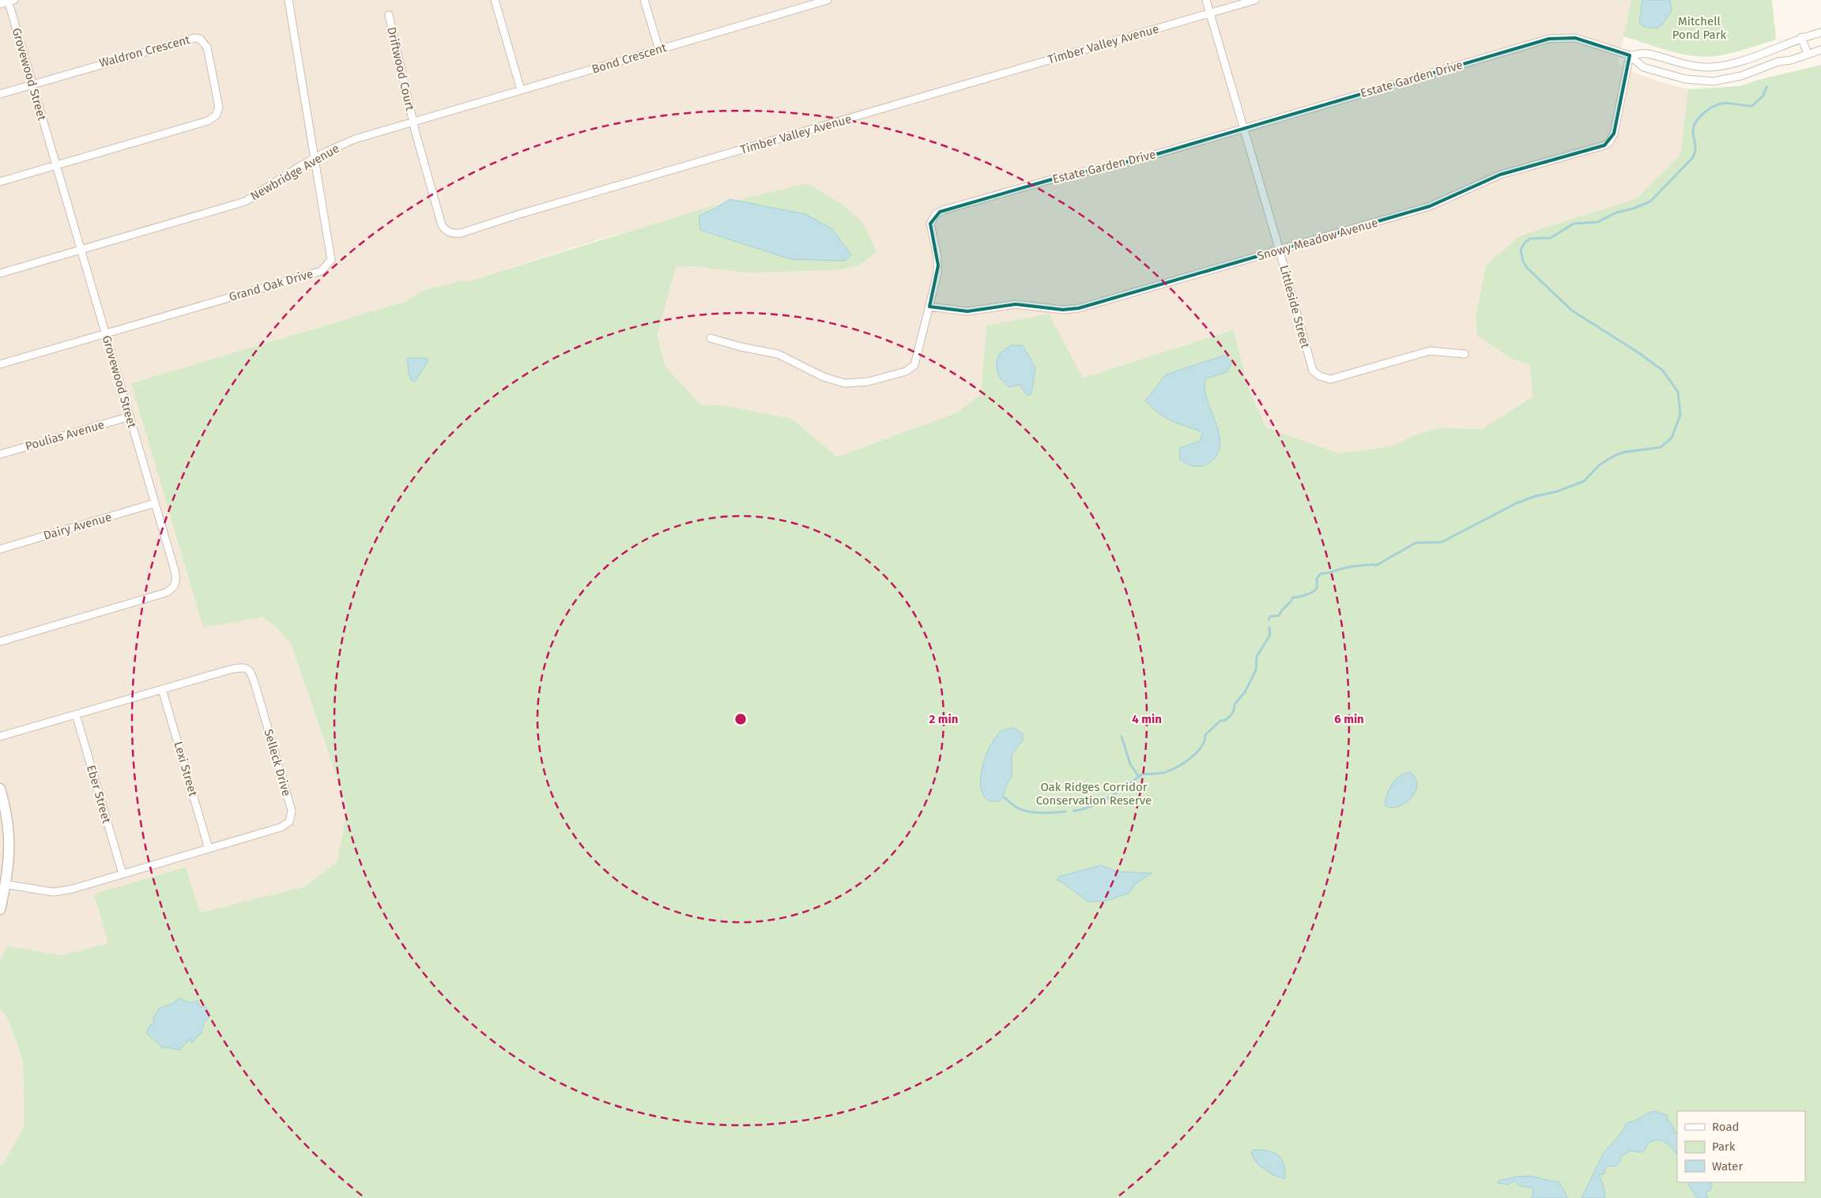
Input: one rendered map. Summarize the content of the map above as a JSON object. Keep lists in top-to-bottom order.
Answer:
{
  "streets": {
    "street": [
      "Timber Valley Avenue",
      "Waldron Crescent",
      "Bond Crescent",
      "Driftwood Court",
      "Grovewood Street",
      "Estate Garden Drive",
      "Newbridge Avenue",
      "Snowy Meadow Avenue",
      "Grand Oak Drive",
      "Littleside Street",
      "Poulias Avenue",
      "Dairy Avenue",
      "Selleck Drive",
      "Lexi Street",
      "Eber Street"
    ]
  },
  "crossings": [
    ["Timber Valley Avenue", "Driftwood Court"],
    ["Timber Valley Avenue", "Newbridge Avenue"],
    ["Timber Valley Avenue", "Littleside Street"],
    ["Waldron Crescent", "Grovewood Street"],
    ["Bond Crescent", "Newbridge Avenue"],
    ["Driftwood Court", "Newbridge Avenue"],
    ["Grovewood Street", "Newbridge Avenue"],
    ["Grovewood Street", "Grand Oak Drive"],
    ["Grovewood Street", "Poulias Avenue"],
    ["Grovewood Street", "Dairy Avenue"],
    ["Estate Garden Drive", "Snowy Meadow Avenue"],
    ["Estate Garden Drive", "Littleside Street"],
    ["Newbridge Avenue", "Grand Oak Drive"],
    ["Snowy Meadow Avenue", "Littleside Street"],
    ["Selleck Drive", "Lexi Street"],
    ["Selleck Drive", "Eber Street"]
  ],
  "parks": ["Mitchell Pond Park", "Oak Ridges Corridor Conservation Reserve"],
  "legend": ["Road", "Park", "Water"],
  "rings": ["2 min", "4 min", "6 min"]
}
